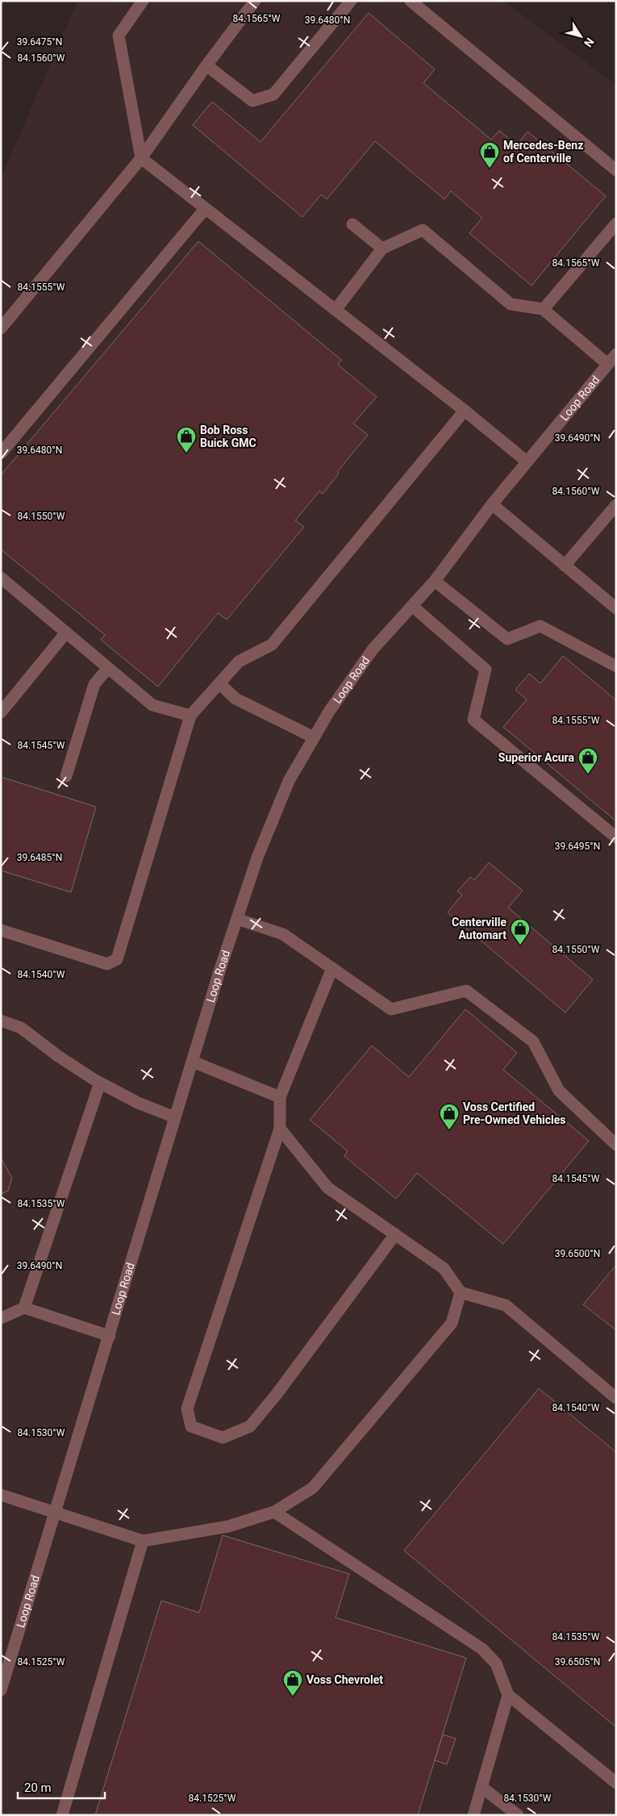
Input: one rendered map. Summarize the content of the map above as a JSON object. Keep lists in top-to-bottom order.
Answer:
{
  "streets": {
    "street": ["Loop Road"]
  },
  "places": {
    "shop": [
      "Mercedes-Benz of Centerville",
      "Bob Ross Buick GMC",
      "Superior Acura",
      "Centerville Automart",
      "Voss Certified Pre-Owned Vehicles",
      "Voss Chevrolet"
    ]
  },
  "scale_bar": "20 m",
  "north": "bottom right",
  "coordinates": [
    "84.1565°W",
    "39.6480°N",
    "39.6475°N",
    "84.1560°W",
    "84.1555°W",
    "39.6490°N",
    "84.1550°W",
    "84.1545°W",
    "39.6495°N",
    "39.6485°N",
    "84.1540°W",
    "84.1535°W",
    "39.6500°N",
    "84.1530°W",
    "84.1525°W",
    "39.6505°N"
  ]
}
